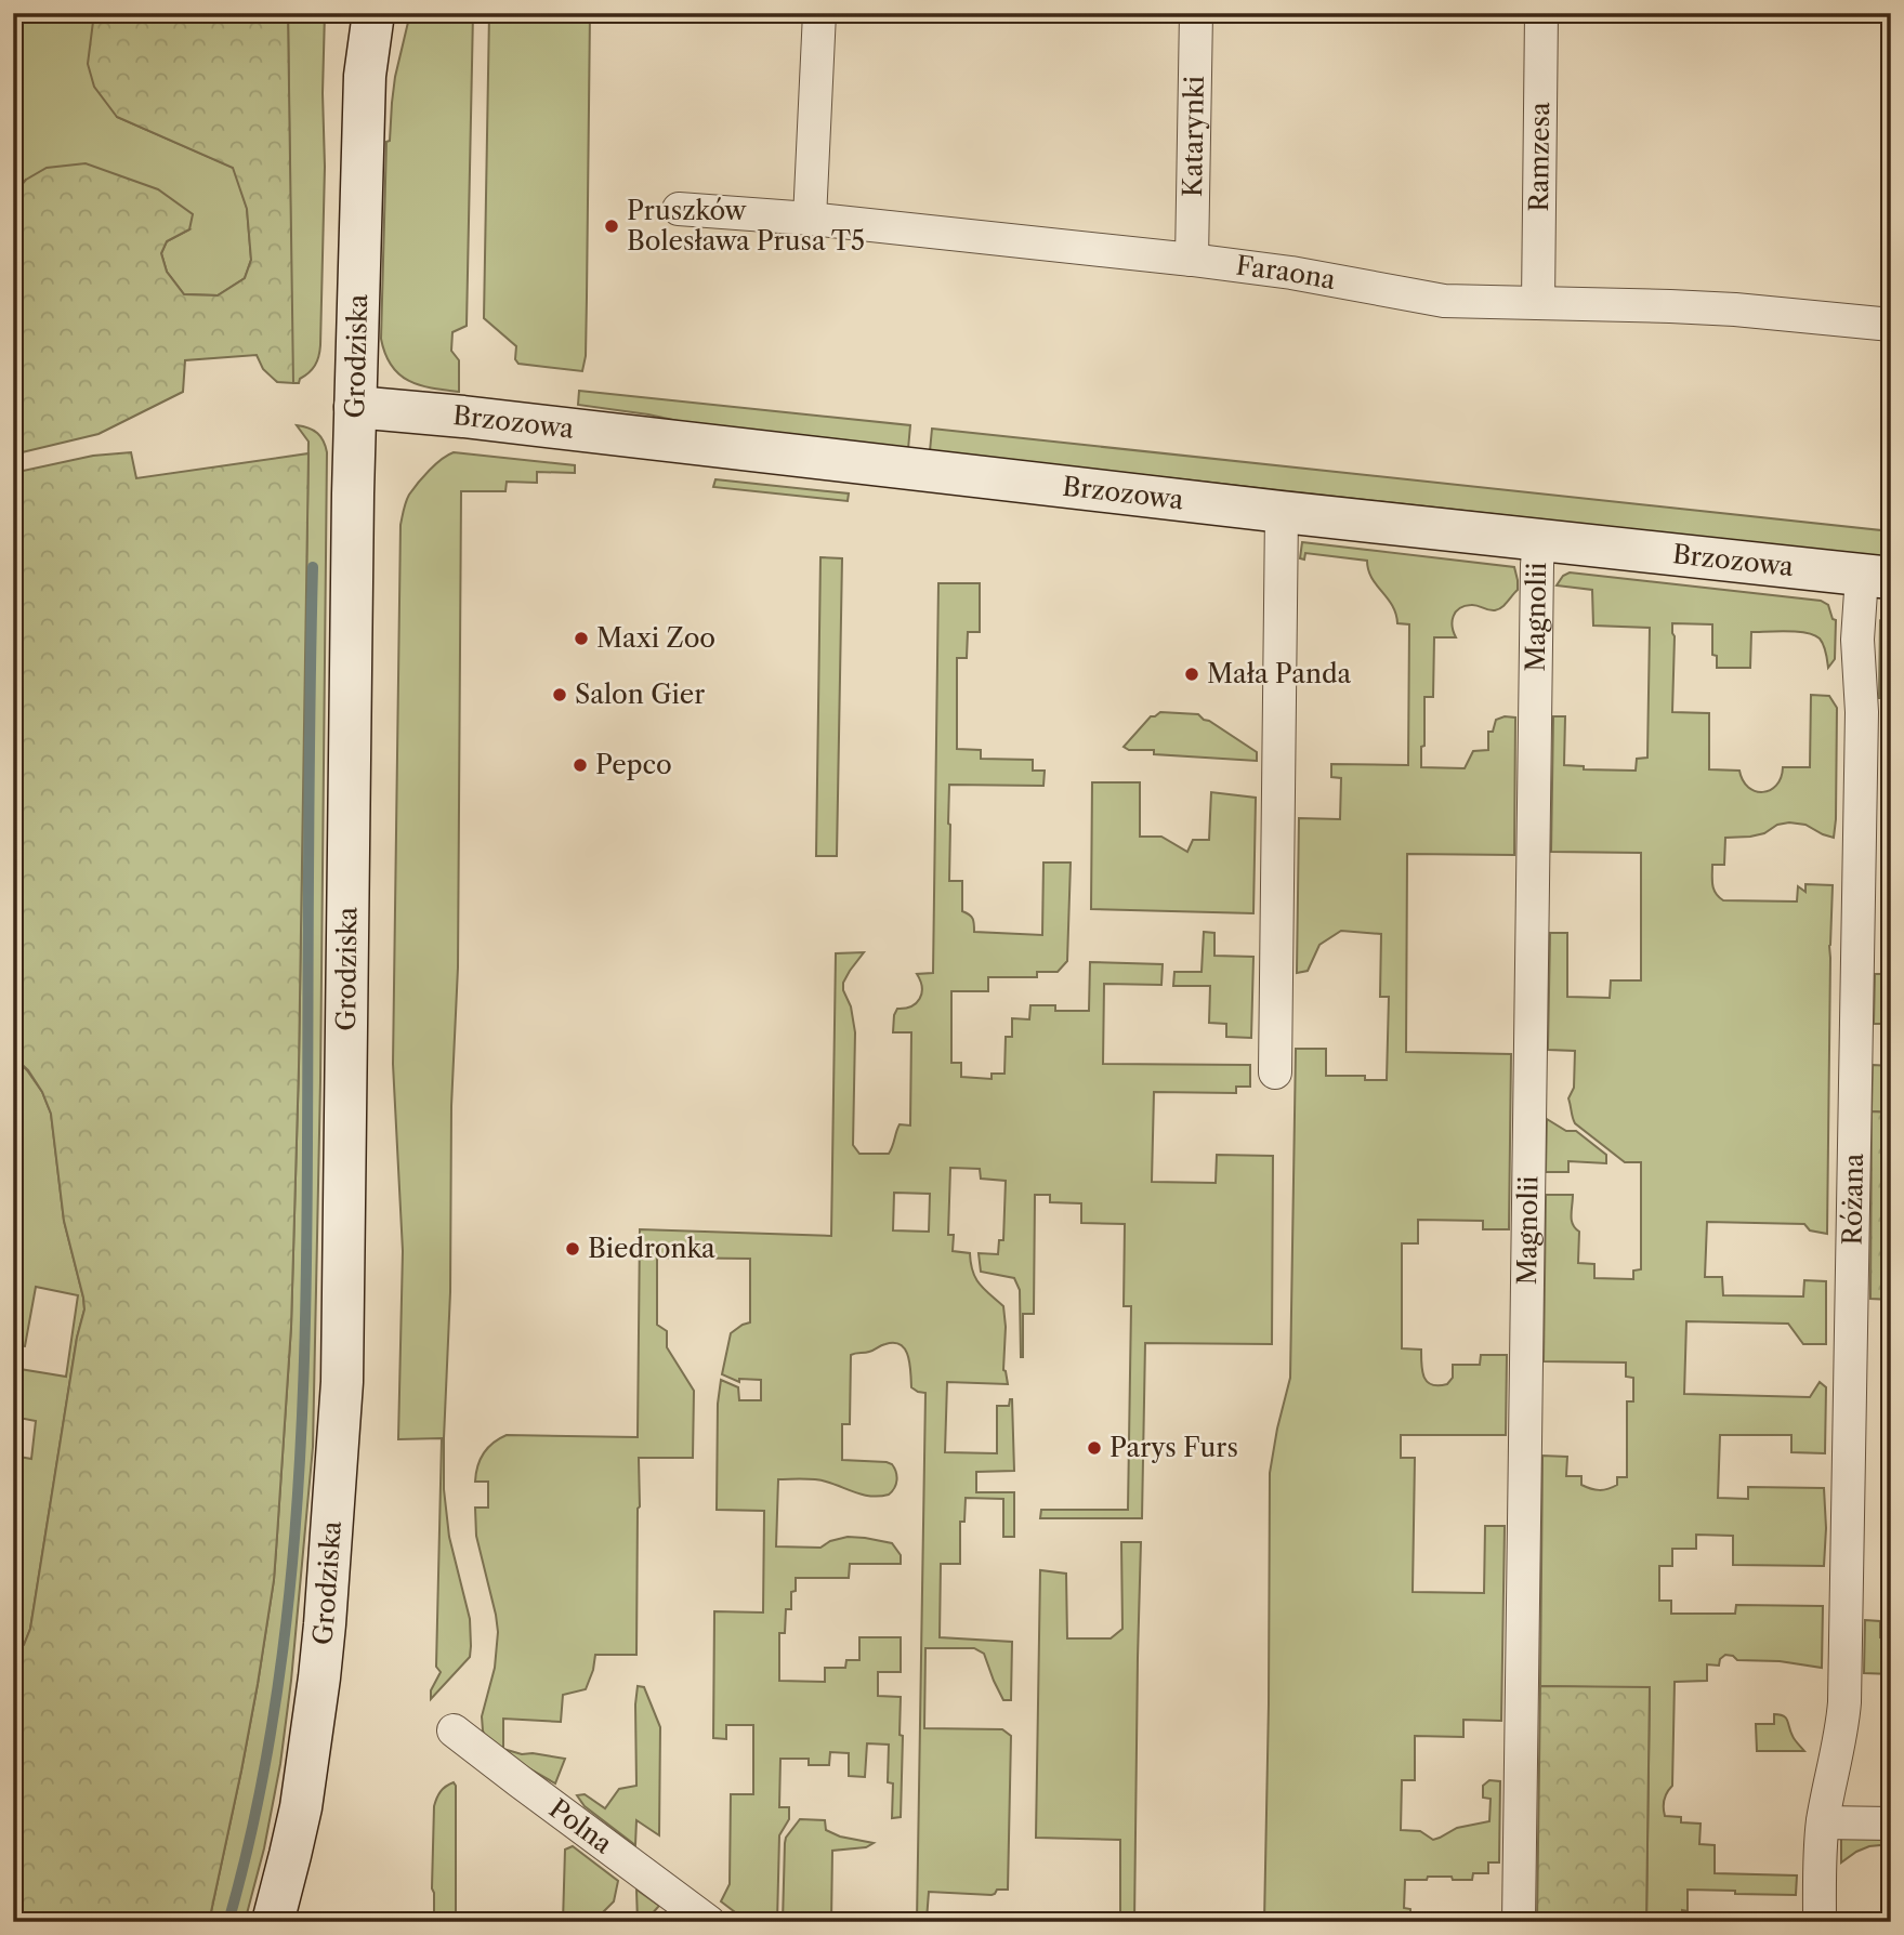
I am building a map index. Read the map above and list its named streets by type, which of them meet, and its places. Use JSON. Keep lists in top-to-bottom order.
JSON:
{
  "streets": {
    "main road": ["Grodziska", "Brzozowa"],
    "street": [
      "Katarynki",
      "Ramzesa",
      "Faraona",
      "Magnolii",
      "Różana",
      "Polna"
    ]
  },
  "crossings": [
    ["Katarynki", "Faraona"],
    ["Ramzesa", "Faraona"],
    ["Grodziska", "Brzozowa"],
    ["Brzozowa", "Magnolii"],
    ["Brzozowa", "Różana"]
  ],
  "places": [
    "Pruszków Bolesława Prusa T5",
    "Maxi Zoo",
    "Mała Panda",
    "Salon Gier",
    "Pepco",
    "Biedronka",
    "Parys Furs"
  ]
}
